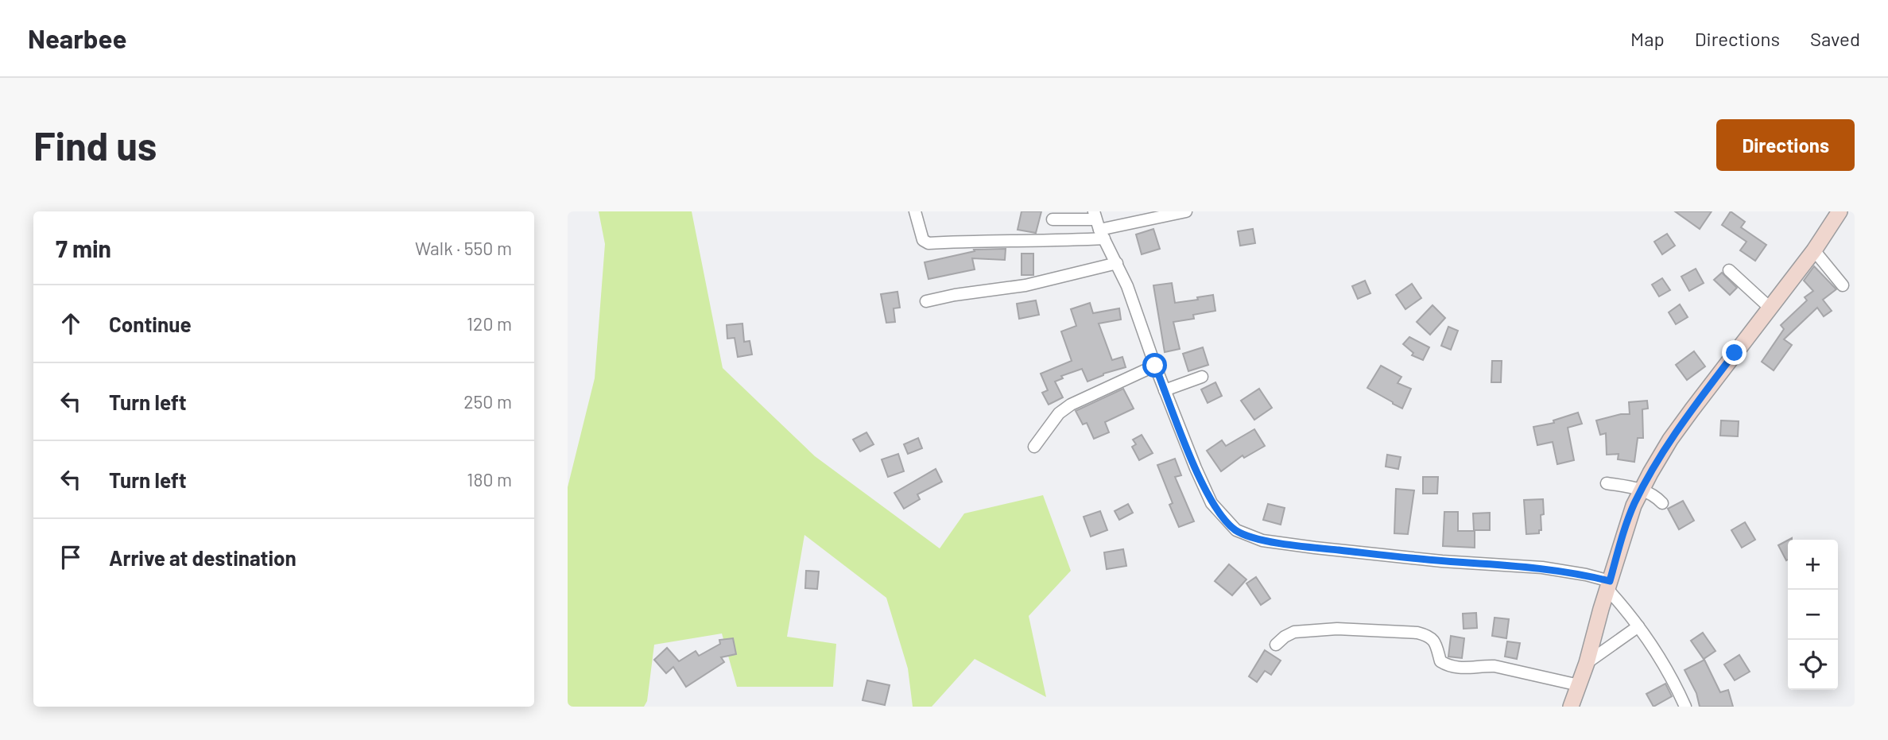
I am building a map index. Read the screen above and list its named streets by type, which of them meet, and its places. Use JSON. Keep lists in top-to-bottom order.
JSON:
{
  "page": {
    "header": "Nearbee",
    "nav": ["Map", "Directions", "Saved"],
    "buttons": "Directions",
    "title": "Find us",
    "heading": ["7 min", "Walk · 550 m"],
    "list": [
      ["Continue", "120 m"],
      ["Turn left", "250 m"],
      ["Turn left", "180 m"],
      "Arrive at destination"
    ],
    "map_buttons": ["+", "−"]
  }
}
